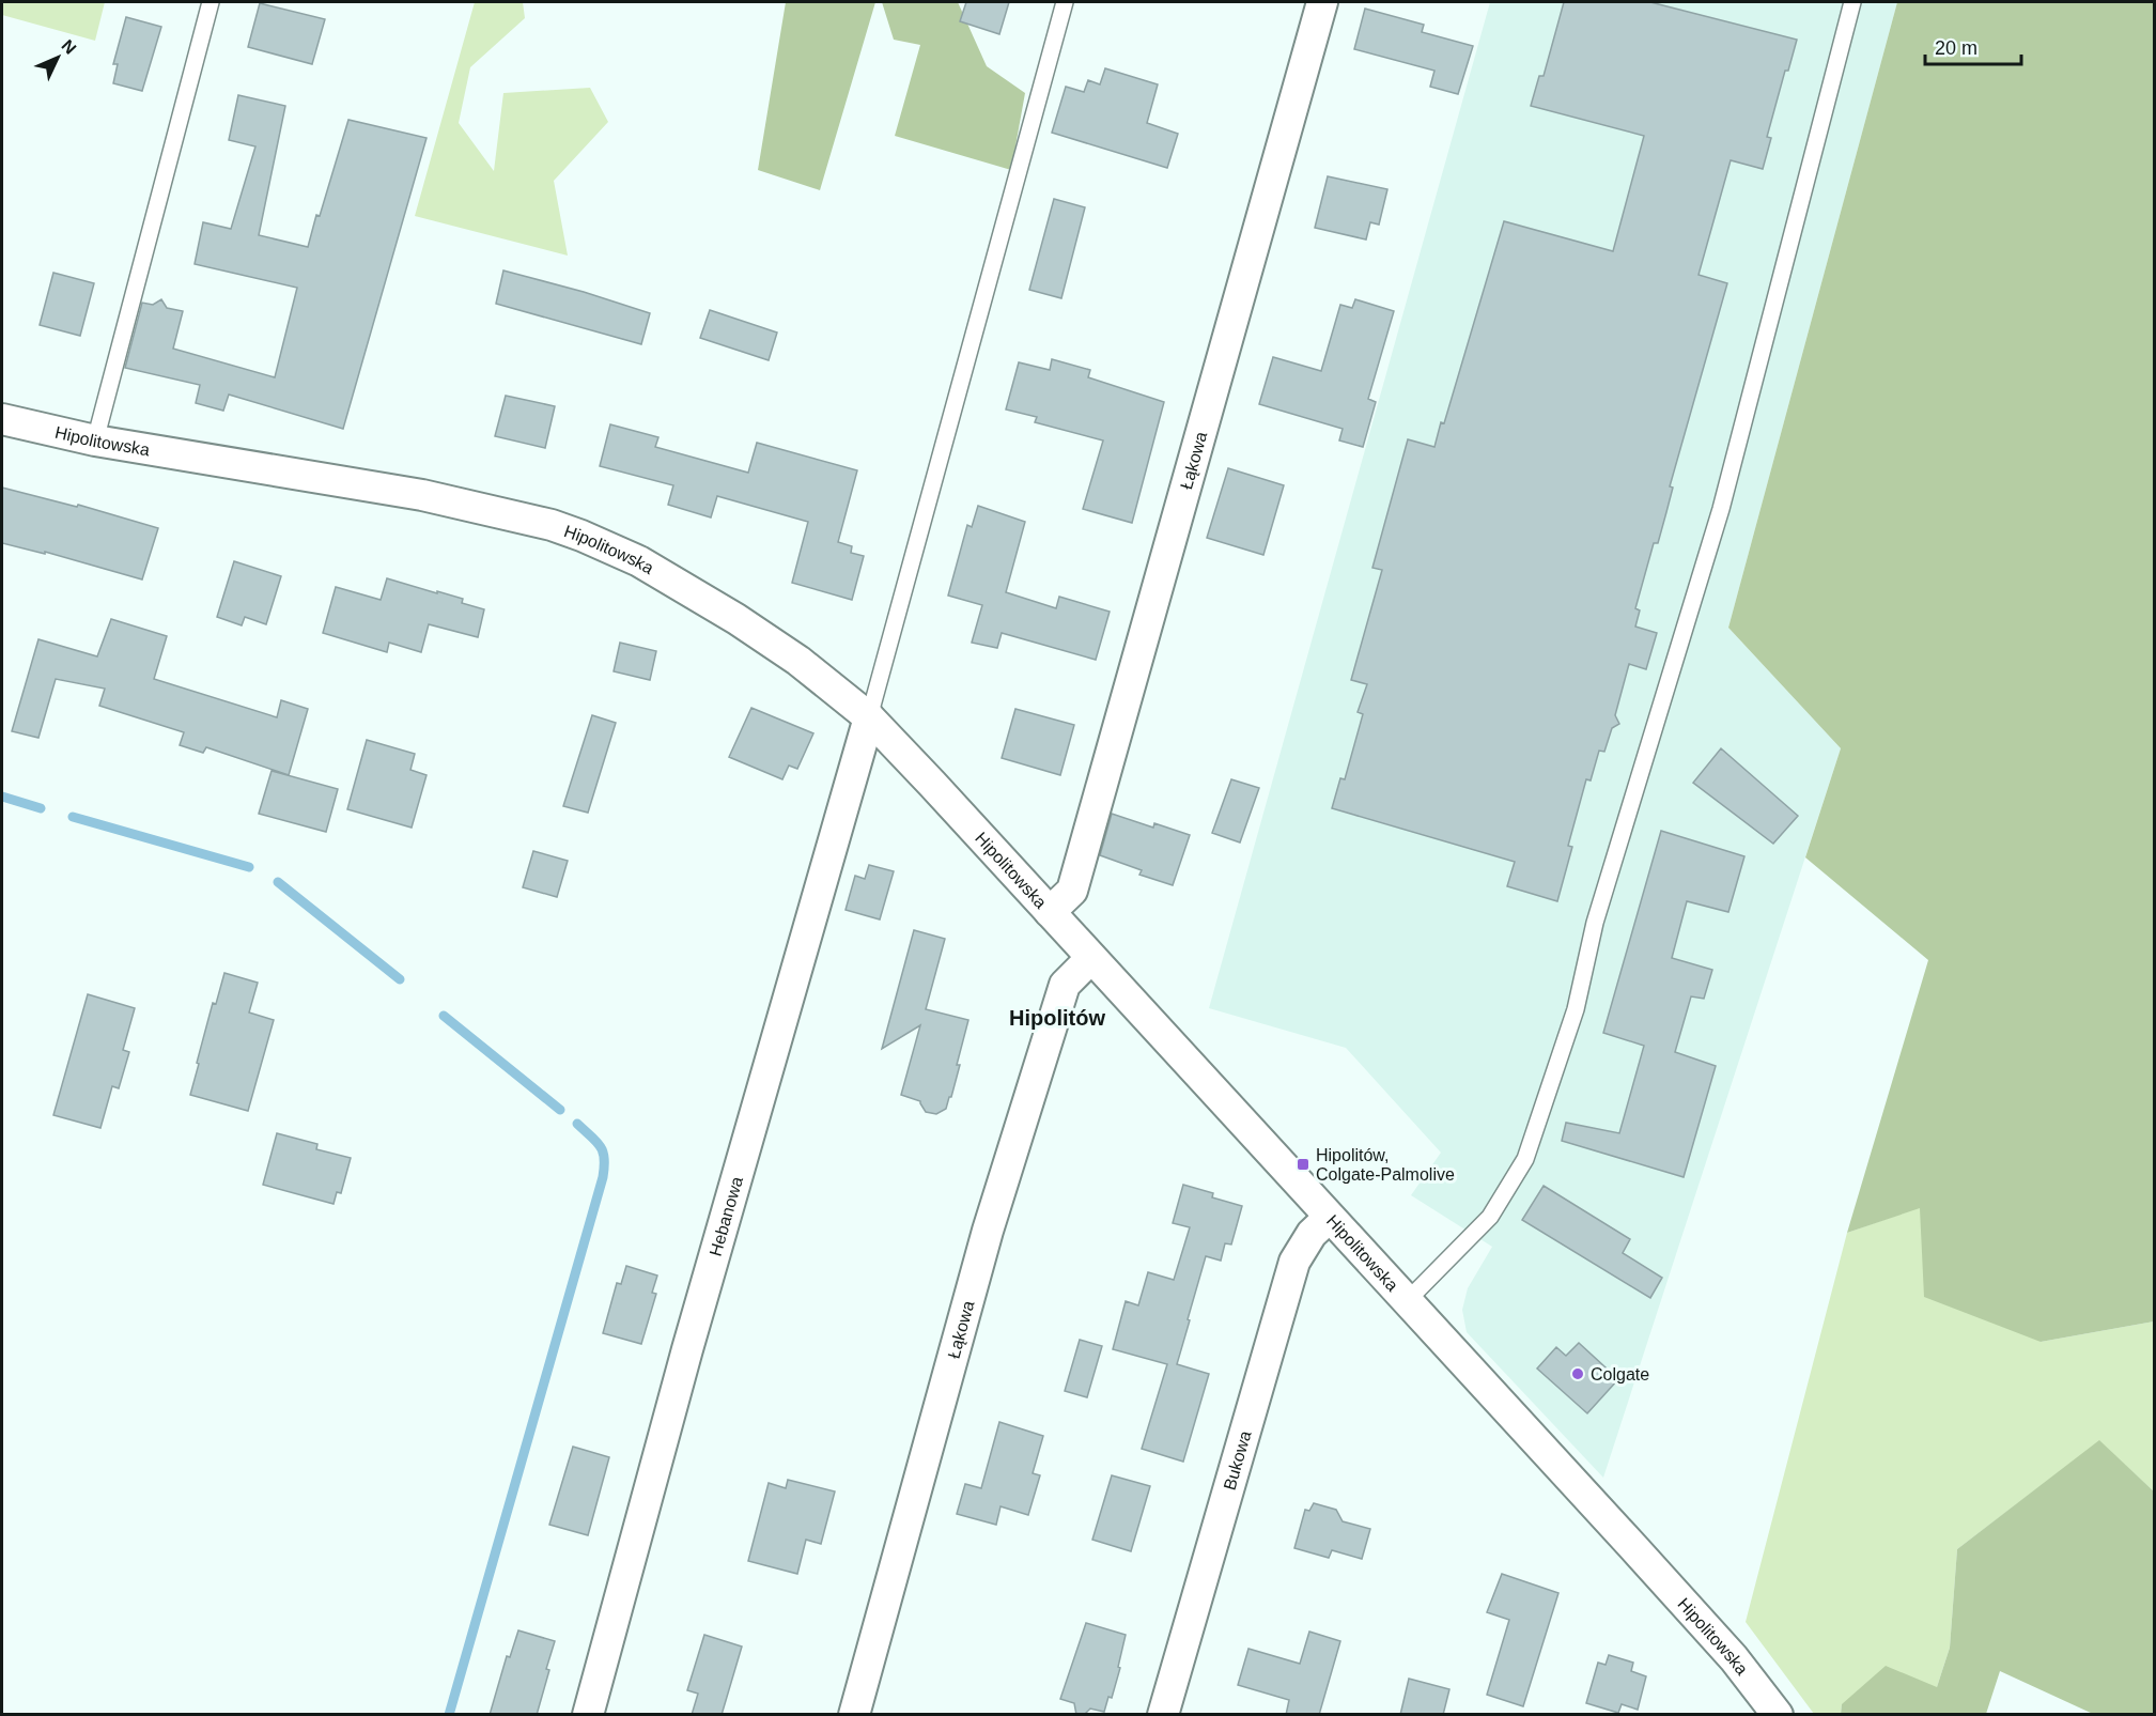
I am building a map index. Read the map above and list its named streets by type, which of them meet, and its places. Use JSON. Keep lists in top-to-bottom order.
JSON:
{
  "streets": {
    "street": [
      "Hipolitowska",
      "Łąkowa",
      "Hebanowa",
      "Bukowa"
    ]
  },
  "crossings": [
    ["Hipolitowska", "Łąkowa"],
    ["Hipolitowska", "Hebanowa"],
    ["Hipolitowska", "Bukowa"]
  ],
  "districts": ["Hipolitów"],
  "places": {
    "transit": ["Hipolitów, Colgate-Palmolive"],
    "other": ["Colgate"]
  },
  "scale_bar": "20 m",
  "north": "top right"
}
